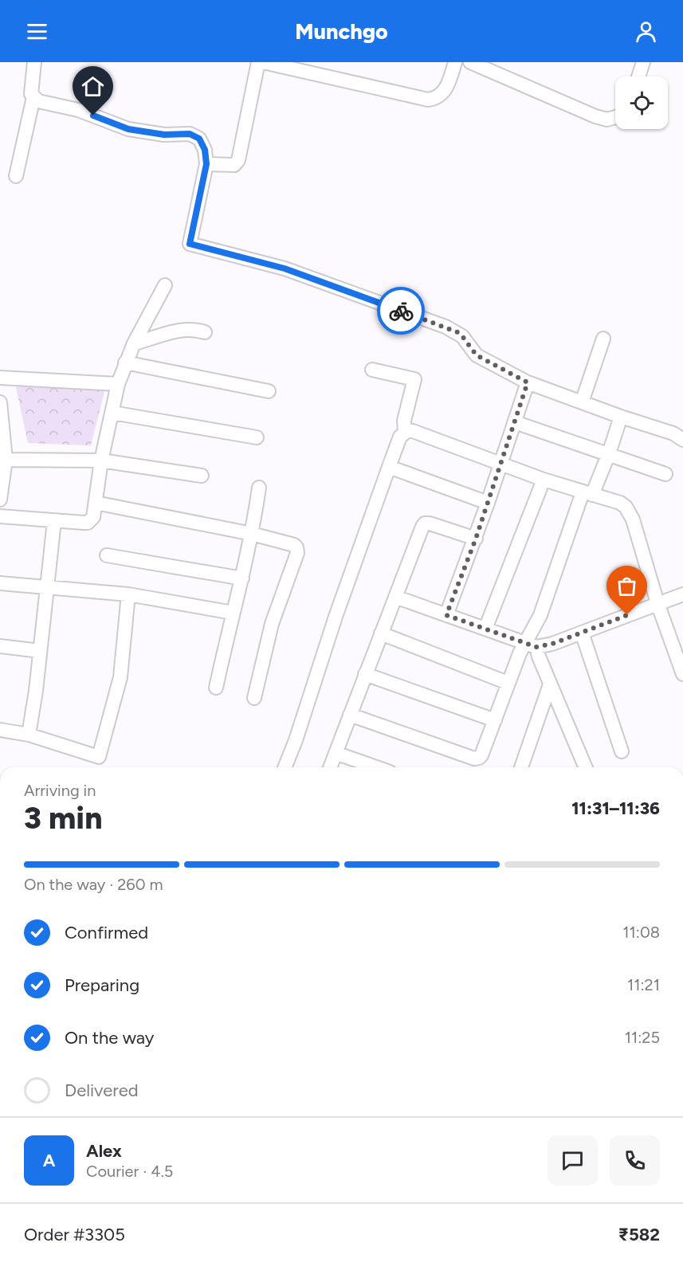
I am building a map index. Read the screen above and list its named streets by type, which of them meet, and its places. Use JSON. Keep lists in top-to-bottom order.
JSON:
{
  "page": {
    "header": "Munchgo",
    "heading": ["3 min", "Arriving in", "11:31–11:36"],
    "panel": [
      "Alex",
      "Courier · 4.5",
      "Order #3305",
      "₹582"
    ],
    "bar": "On the way · 260 m",
    "list": [
      ["Confirmed", "11:08"],
      ["Preparing", "11:21"],
      ["On the way", "11:25"],
      "Delivered"
    ],
    "round": "A"
  }
}
